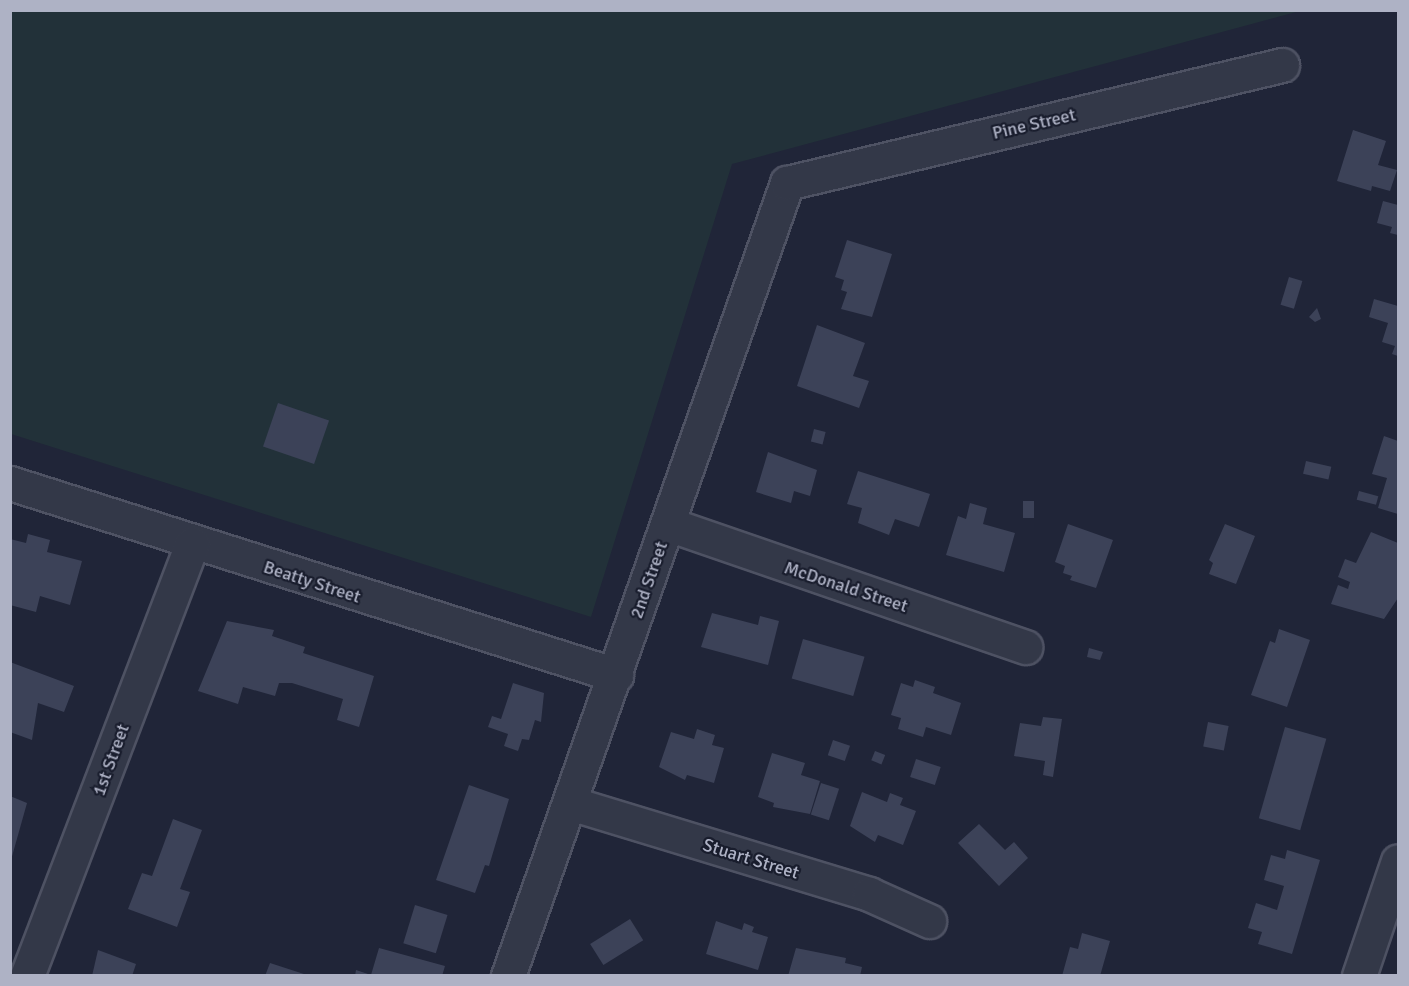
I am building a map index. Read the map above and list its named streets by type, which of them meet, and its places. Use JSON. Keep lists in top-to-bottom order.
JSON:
{
  "streets": {
    "street": [
      "Pine Street",
      "2nd Street",
      "Beatty Street",
      "McDonald Street",
      "1st Street",
      "Stuart Street"
    ]
  },
  "crossings": [
    ["Pine Street", "2nd Street"],
    ["2nd Street", "Beatty Street"],
    ["2nd Street", "McDonald Street"],
    ["2nd Street", "Stuart Street"],
    ["Beatty Street", "1st Street"]
  ]
}
